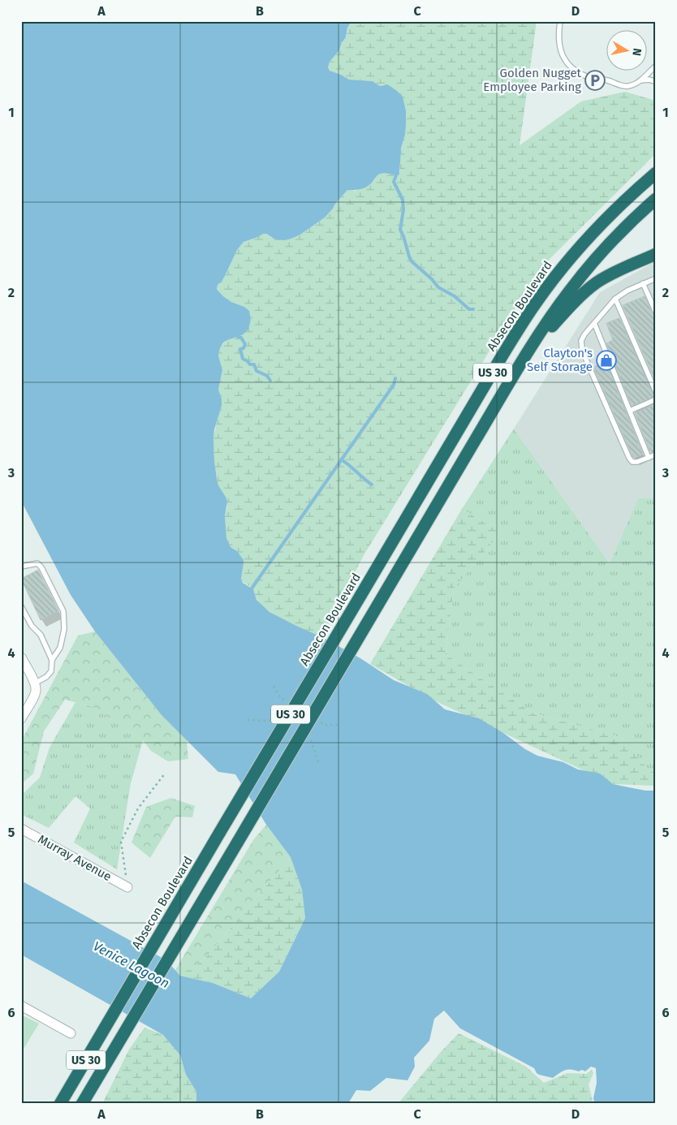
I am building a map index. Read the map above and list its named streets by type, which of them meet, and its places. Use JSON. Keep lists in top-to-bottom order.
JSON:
{
  "streets": {
    "highway": ["Absecon Boulevard", "US 30"],
    "street": ["Murray Avenue"]
  },
  "water": ["Venice Lagoon"],
  "places": {
    "parking": ["Golden Nugget Employee Parking"],
    "shop": ["Clayton's Self Storage"]
  },
  "north": "right",
  "grid": {
    "columns": [
      "A",
      "B",
      "C",
      "D"
    ],
    "rows": [
      "1",
      "2",
      "3",
      "4",
      "5",
      "6"
    ]
  }
}
